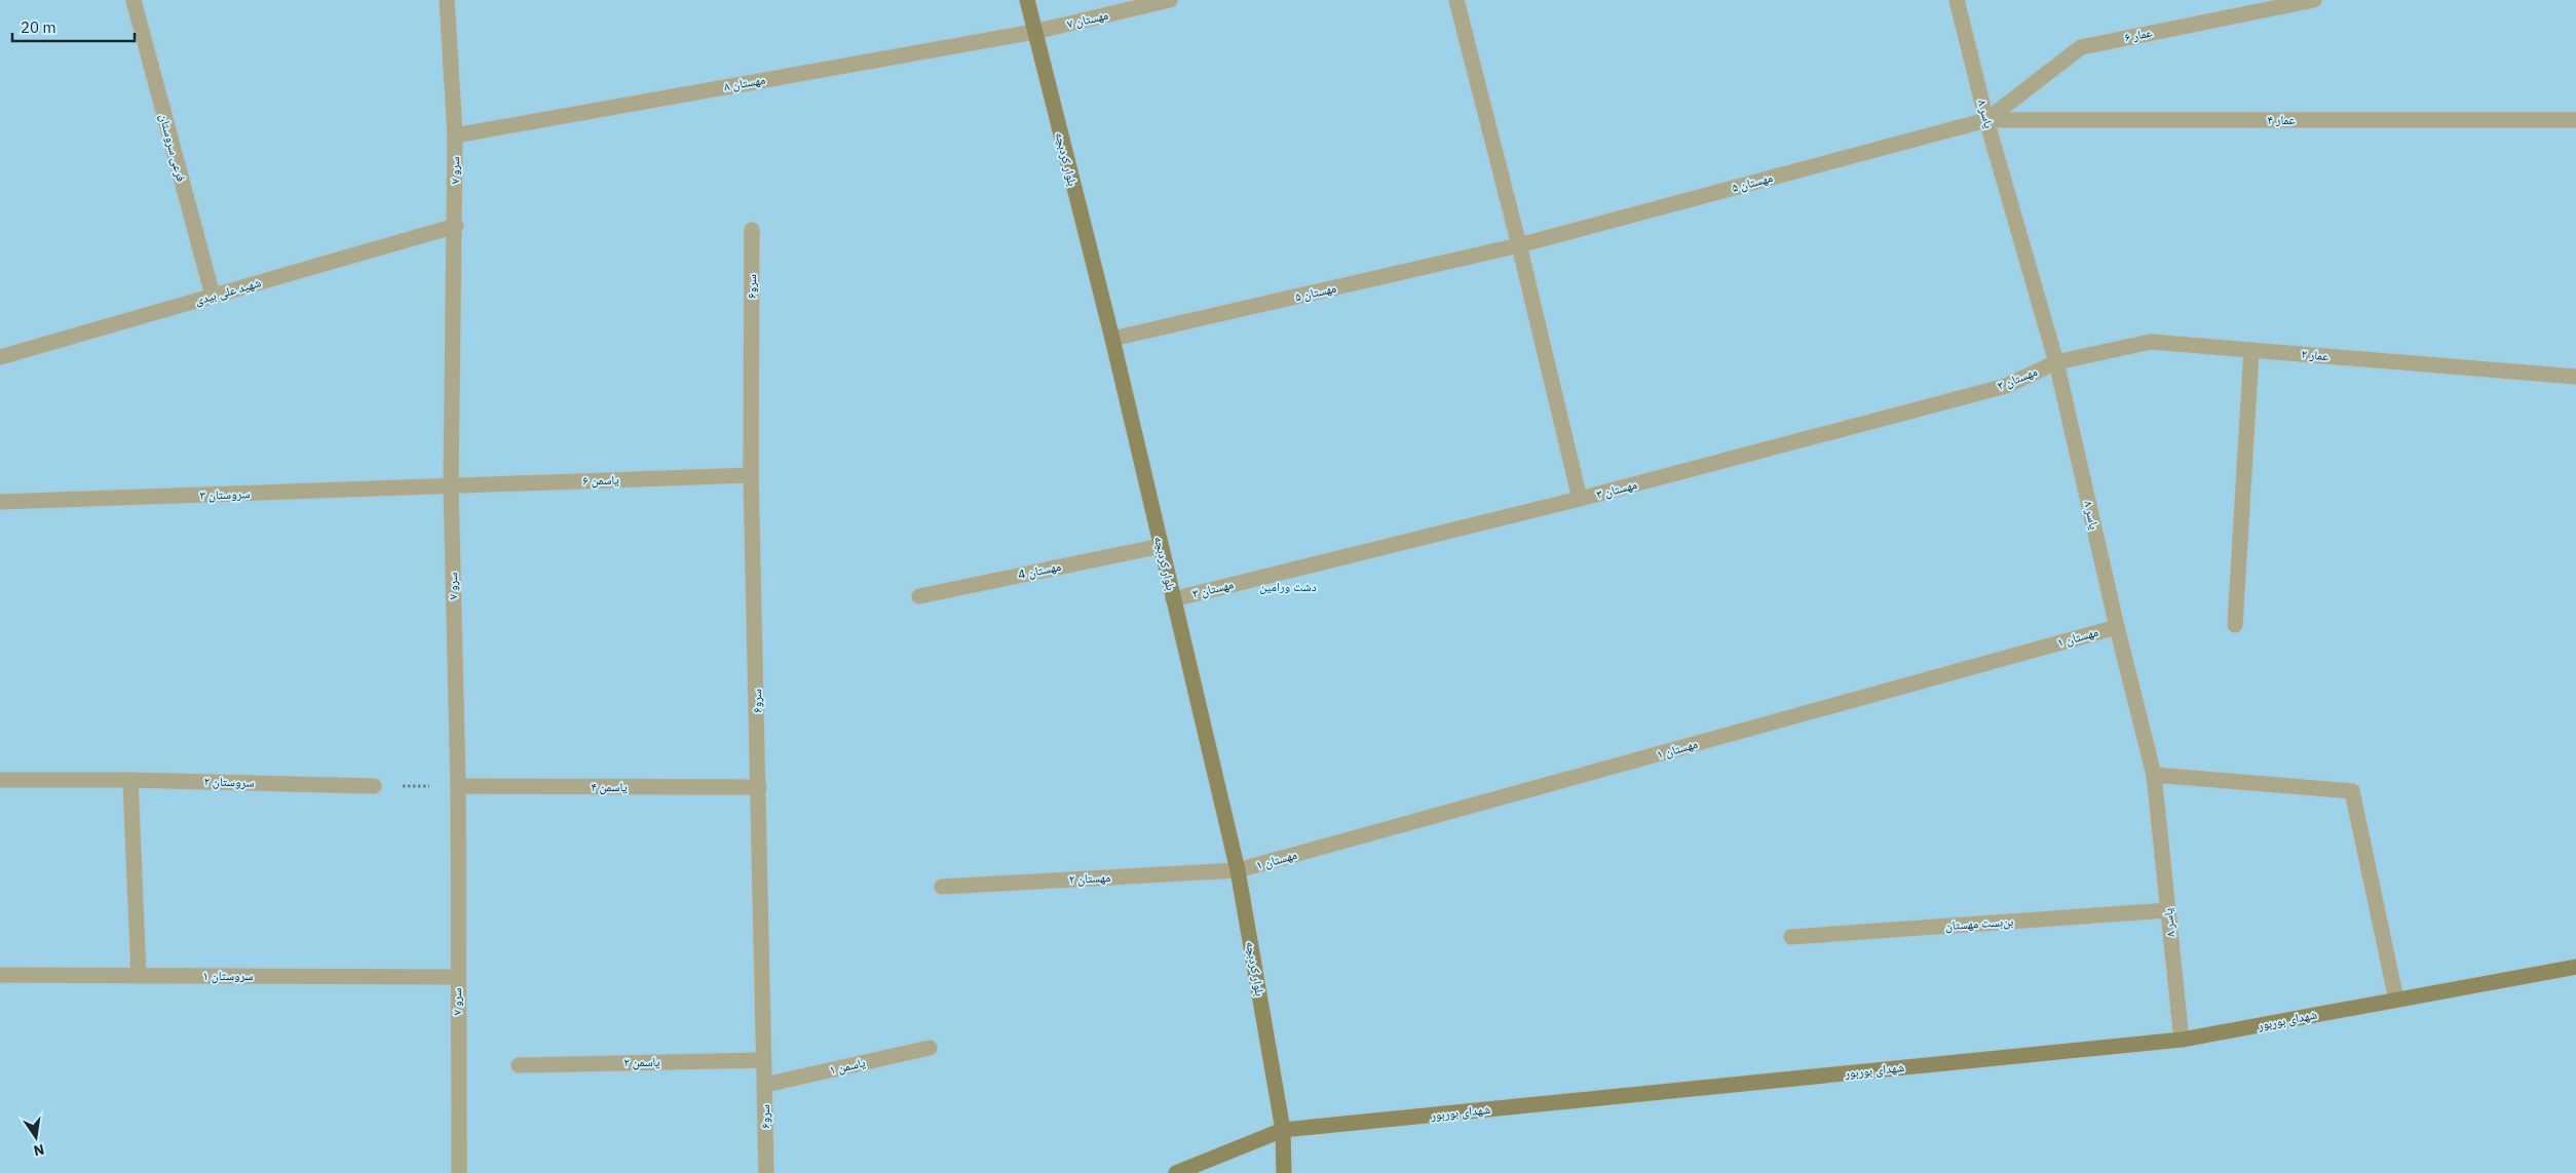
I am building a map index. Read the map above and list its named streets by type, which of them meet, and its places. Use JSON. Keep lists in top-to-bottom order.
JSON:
{
  "streets": {
    "street": [
      "مهستان ۷",
      "عمار ۶",
      "مهستان ۸",
      "یاسر ۸",
      "عمار ۴",
      "فرعی سروستان",
      "بلوار کردبچه",
      "سرو ۷",
      "مهستان ۵",
      "سرو۶",
      "شهید علی بیدی",
      "عمار ۲",
      "مهستان ۳",
      "یاسمن ۶",
      "سروستان ۳",
      "مهستان 4",
      "مهستان ۱",
      "سروستان ۲",
      "یاسمن ۴",
      "مهستان ۲",
      "بن‌بست مهستان",
      "سروستان ۱",
      "شهدای بوربور",
      "یاسمن ۲",
      "یاسمن ۱"
    ]
  },
  "crossings": [
    ["مهستان ۷", "مهستان ۸"],
    ["مهستان ۷", "بلوار کردبچه"],
    ["عمار ۶", "یاسر ۸"],
    ["عمار ۶", "عمار ۴"],
    ["عمار ۶", "مهستان ۵"],
    ["مهستان ۸", "بلوار کردبچه"],
    ["مهستان ۸", "سرو ۷"],
    ["یاسر ۸", "عمار ۴"],
    ["یاسر ۸", "مهستان ۵"],
    ["یاسر ۸", "عمار ۲"],
    ["یاسر ۸", "مهستان ۳"],
    ["یاسر ۸", "مهستان ۱"],
    ["یاسر ۸", "بن‌بست مهستان"],
    ["یاسر ۸", "شهدای بوربور"],
    ["عمار ۴", "مهستان ۵"],
    ["فرعی سروستان", "شهید علی بیدی"],
    ["بلوار کردبچه", "مهستان ۵"],
    ["بلوار کردبچه", "مهستان ۳"],
    ["بلوار کردبچه", "مهستان 4"],
    ["بلوار کردبچه", "مهستان ۱"],
    ["بلوار کردبچه", "مهستان ۲"],
    ["بلوار کردبچه", "شهدای بوربور"],
    ["سرو ۷", "شهید علی بیدی"],
    ["سرو ۷", "یاسمن ۶"],
    ["سرو ۷", "سروستان ۳"],
    ["سرو ۷", "یاسمن ۴"],
    ["سرو ۷", "سروستان ۱"],
    ["سرو۶", "یاسمن ۶"],
    ["سرو۶", "یاسمن ۴"],
    ["سرو۶", "یاسمن ۲"],
    ["سرو۶", "یاسمن ۱"],
    ["عمار ۲", "مهستان ۳"],
    ["یاسمن ۶", "سروستان ۳"],
    ["مهستان ۱", "مهستان ۲"]
  ],
  "parks": ["دشت ورامین"],
  "scale_bar": "20 m",
  "north": "bottom"
}
